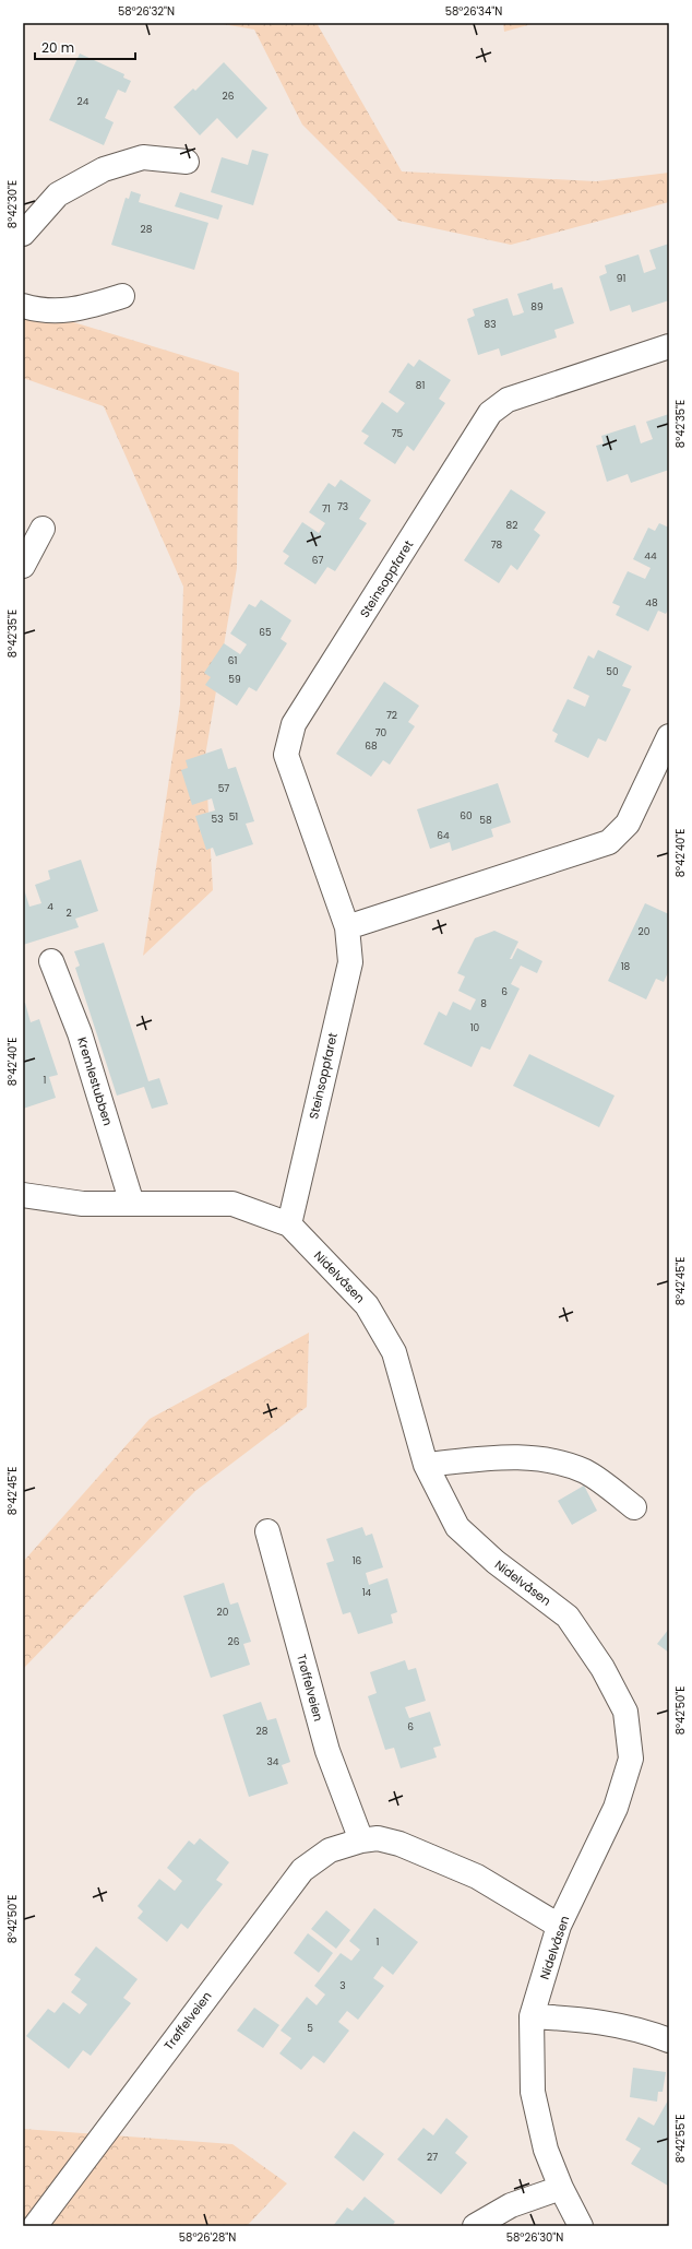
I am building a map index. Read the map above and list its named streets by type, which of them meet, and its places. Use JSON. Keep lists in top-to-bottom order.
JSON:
{
  "streets": {
    "street": [
      "Steinsoppfaret",
      "Kremlestubben",
      "Nidelvåsen",
      "Trøffelveien"
    ]
  },
  "crossings": [
    ["Steinsoppfaret", "Nidelvåsen"],
    ["Kremlestubben", "Nidelvåsen"],
    ["Nidelvåsen", "Trøffelveien"]
  ],
  "house_numbers": [
    "26",
    "24",
    "28",
    "91",
    "89",
    "83",
    "81",
    "75",
    "73",
    "71",
    "82",
    "78",
    "44",
    "67",
    "48",
    "65",
    "61",
    "50",
    "59",
    "72",
    "70",
    "68",
    "57",
    "60",
    "51",
    "53",
    "58",
    "64",
    "4",
    "2",
    "20",
    "18",
    "6",
    "8",
    "10",
    "1",
    "16",
    "14",
    "20",
    "26",
    "6",
    "28",
    "34",
    "1",
    "3",
    "5",
    "27"
  ],
  "scale_bar": "20 m",
  "coordinates": [
    "58°26'32\"N",
    "58°26'34\"N",
    "8°42'30\"E",
    "8°42'35\"E",
    "8°42'40\"E",
    "8°42'45\"E",
    "8°42'50\"E",
    "8°42'55\"E",
    "58°26'28\"N",
    "58°26'30\"N"
  ]
}
